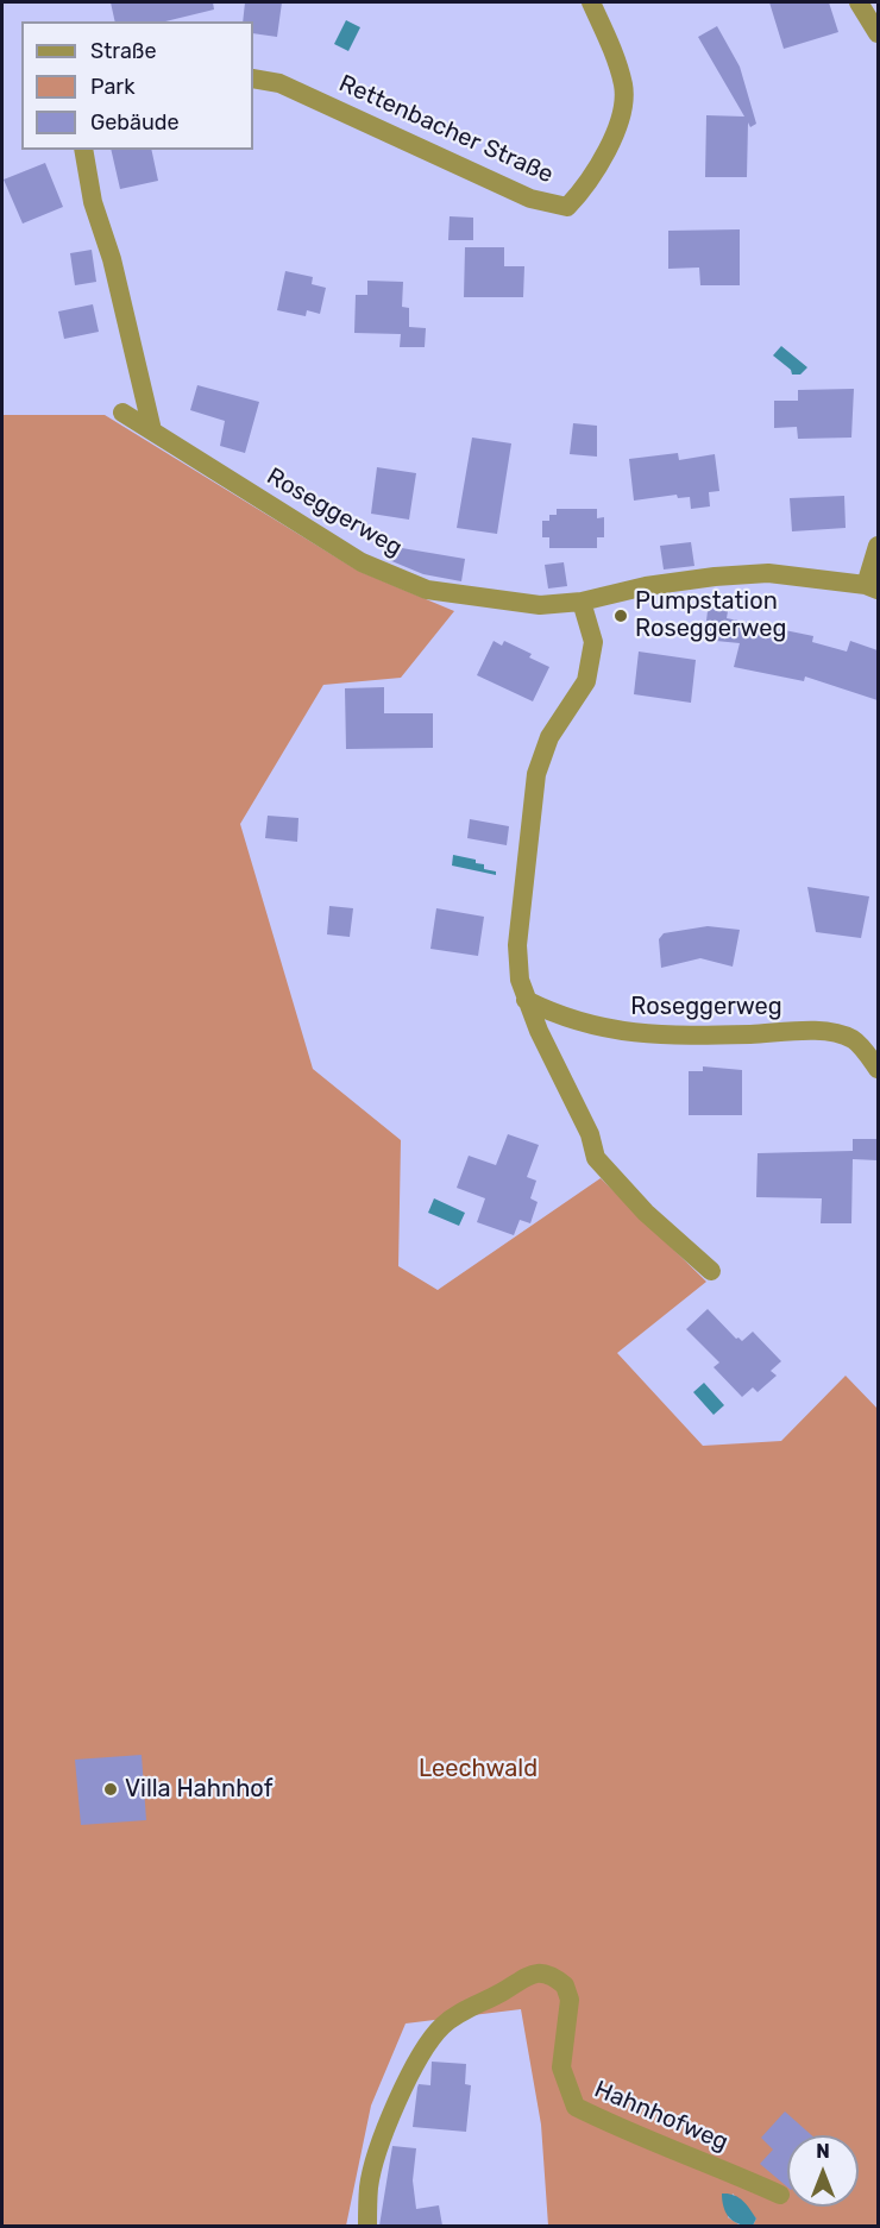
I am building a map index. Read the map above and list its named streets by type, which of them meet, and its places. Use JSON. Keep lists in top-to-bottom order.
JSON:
{
  "streets": {
    "street": ["Rettenbacher Straße", "Roseggerweg", "Hahnhofweg"]
  },
  "parks": ["Leechwald"],
  "places": ["Pumpstation Roseggerweg", "Villa Hahnhof"],
  "legend": ["Straße", "Park", "Gebäude"],
  "north": "top"
}
